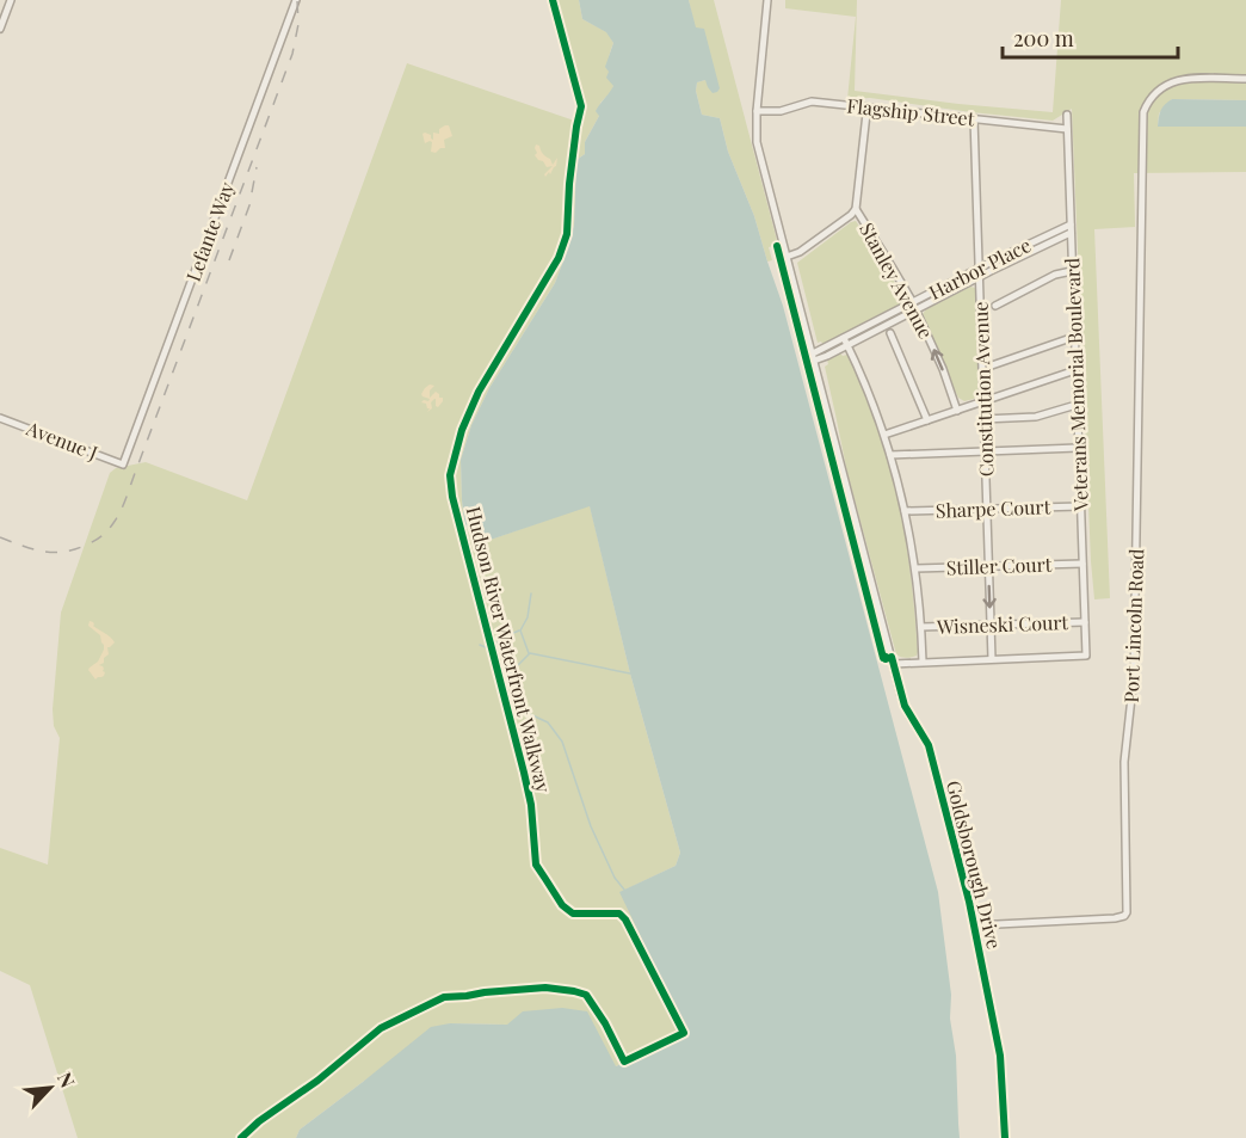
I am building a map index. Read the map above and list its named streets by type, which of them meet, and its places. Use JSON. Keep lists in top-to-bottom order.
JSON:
{
  "streets": {
    "street": [
      "Flagship Street",
      "Lefante Way",
      "Harbor Place",
      "Stanley Avenue",
      "Veterans Memorial Boulevard",
      "Constitution Avenue",
      "Avenue J",
      "Sharpe Court",
      "Stiller Court",
      "Wisneski Court",
      "Port Lincoln Road",
      "Goldsborough Drive"
    ],
    "cycle path": ["Hudson River Waterfront Walkway"]
  },
  "crossings": [
    ["Flagship Street", "Stanley Avenue"],
    ["Flagship Street", "Veterans Memorial Boulevard"],
    ["Flagship Street", "Constitution Avenue"],
    ["Flagship Street", "Goldsborough Drive"],
    ["Lefante Way", "Avenue J"],
    ["Harbor Place", "Stanley Avenue"],
    ["Harbor Place", "Veterans Memorial Boulevard"],
    ["Harbor Place", "Constitution Avenue"],
    ["Harbor Place", "Goldsborough Drive"],
    ["Veterans Memorial Boulevard", "Constitution Avenue"],
    ["Veterans Memorial Boulevard", "Sharpe Court"],
    ["Veterans Memorial Boulevard", "Stiller Court"],
    ["Veterans Memorial Boulevard", "Wisneski Court"],
    ["Constitution Avenue", "Sharpe Court"],
    ["Constitution Avenue", "Stiller Court"],
    ["Constitution Avenue", "Wisneski Court"],
    ["Port Lincoln Road", "Goldsborough Drive"]
  ],
  "scale_bar": "200 m",
  "north": "top right"
}
